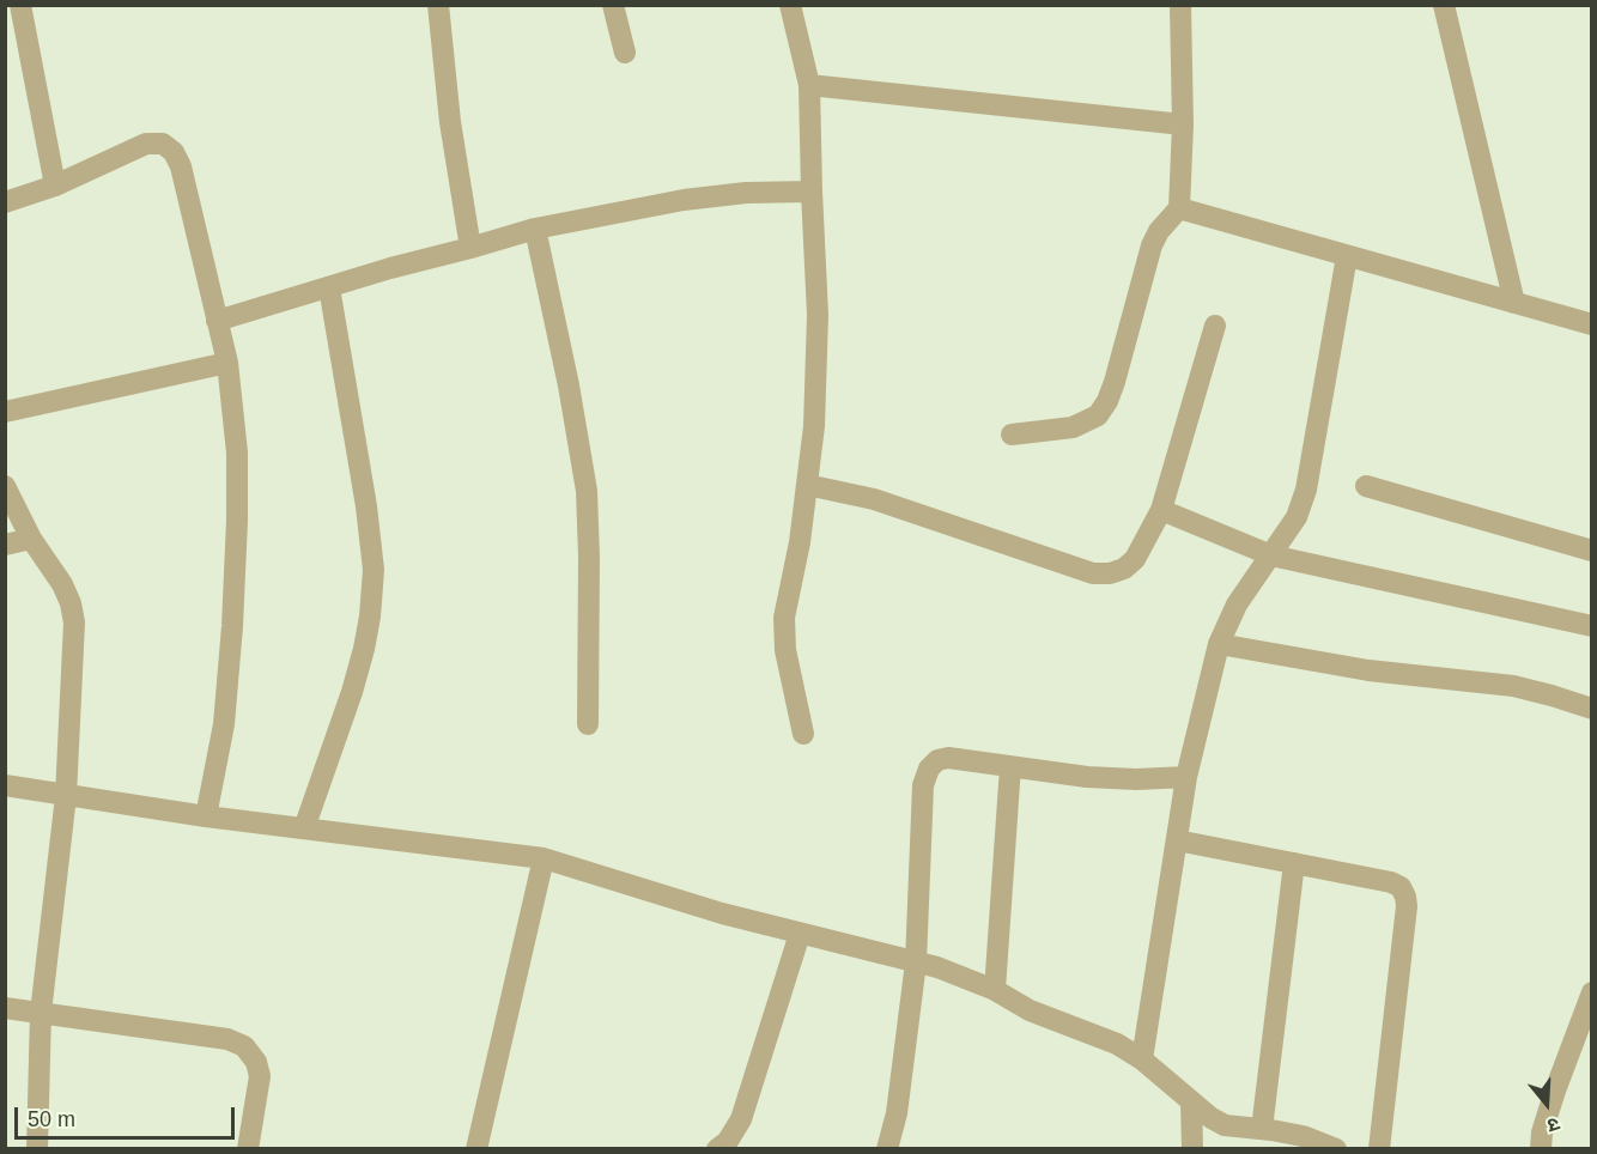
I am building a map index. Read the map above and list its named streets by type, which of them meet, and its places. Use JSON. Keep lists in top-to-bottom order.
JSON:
{
  "scale_bar": "50 m",
  "north": "bottom"
}
